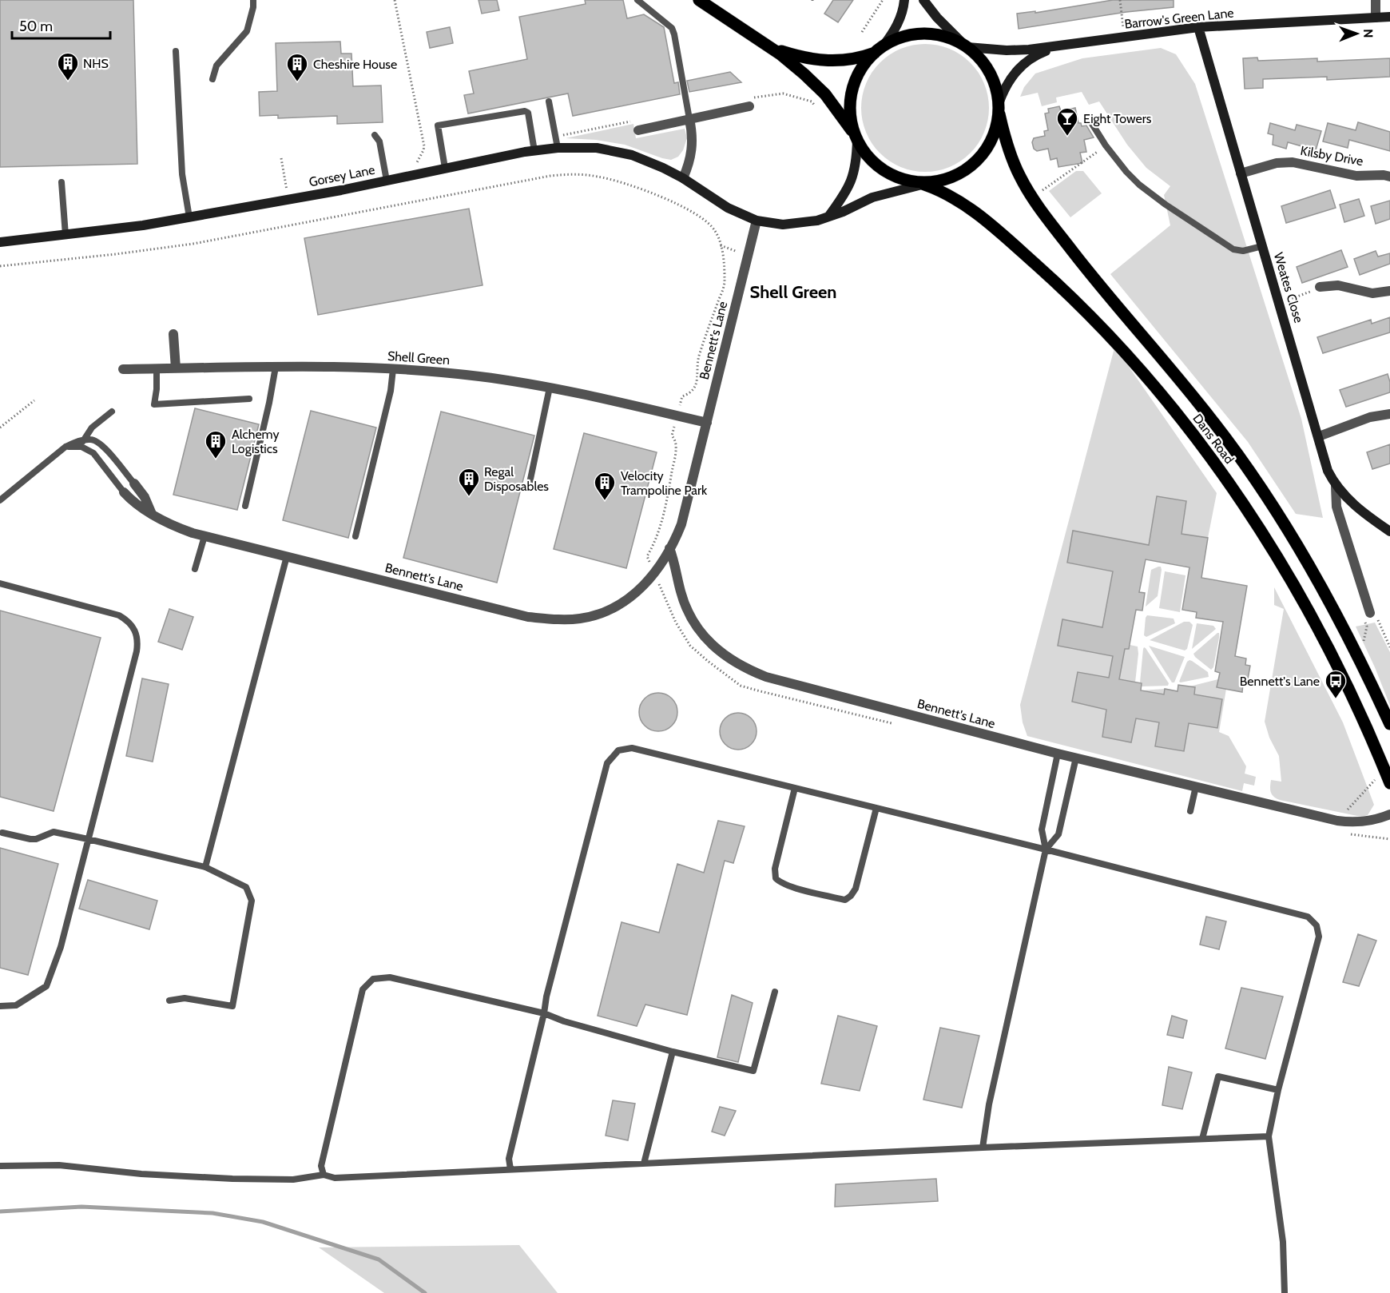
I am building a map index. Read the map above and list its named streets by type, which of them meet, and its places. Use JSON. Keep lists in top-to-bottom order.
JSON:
{
  "streets": {
    "main road": ["Dans Road"],
    "street": [
      "Barrow's Green Lane",
      "Kilsby Drive",
      "Gorsey Lane",
      "Weates Close",
      "Bennett's Lane",
      "Shell Green"
    ]
  },
  "crossings": [
    ["Barrow's Green Lane", "Gorsey Lane"],
    ["Barrow's Green Lane", "Weates Close"],
    ["Barrow's Green Lane", "Dans Road"],
    ["Kilsby Drive", "Weates Close"],
    ["Gorsey Lane", "Bennett's Lane"],
    ["Gorsey Lane", "Dans Road"],
    ["Bennett's Lane", "Shell Green"]
  ],
  "districts": ["Shell Green"],
  "places": {
    "building": [
      "NHS",
      "Cheshire House",
      "Alchemy Logistics",
      "Regal Disposables",
      "Velocity Trampoline Park"
    ],
    "bar": ["Eight Towers"],
    "bus stop": ["Bennett's Lane"]
  },
  "scale_bar": "50 m",
  "north": "right"
}
